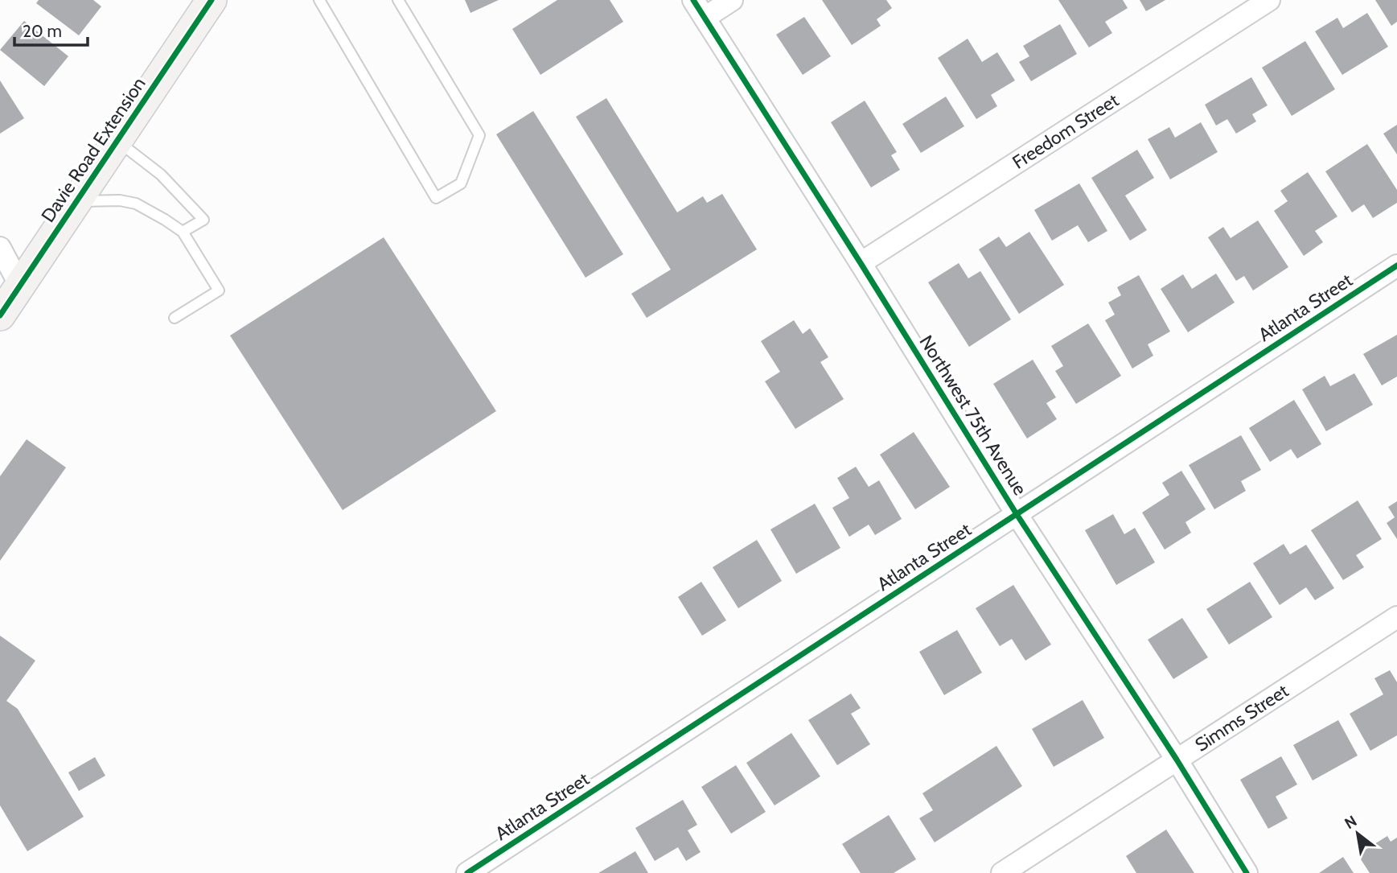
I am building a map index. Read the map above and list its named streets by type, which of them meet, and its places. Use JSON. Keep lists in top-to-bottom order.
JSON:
{
  "streets": {
    "main road": ["Davie Road Extension"],
    "street": [
      "Freedom Street",
      "Atlanta Street",
      "Northwest 75th Avenue",
      "Simms Street"
    ]
  },
  "crossings": [
    ["Freedom Street", "Northwest 75th Avenue"],
    ["Atlanta Street", "Northwest 75th Avenue"],
    ["Northwest 75th Avenue", "Simms Street"]
  ],
  "scale_bar": "20 m",
  "north": "top left"
}
